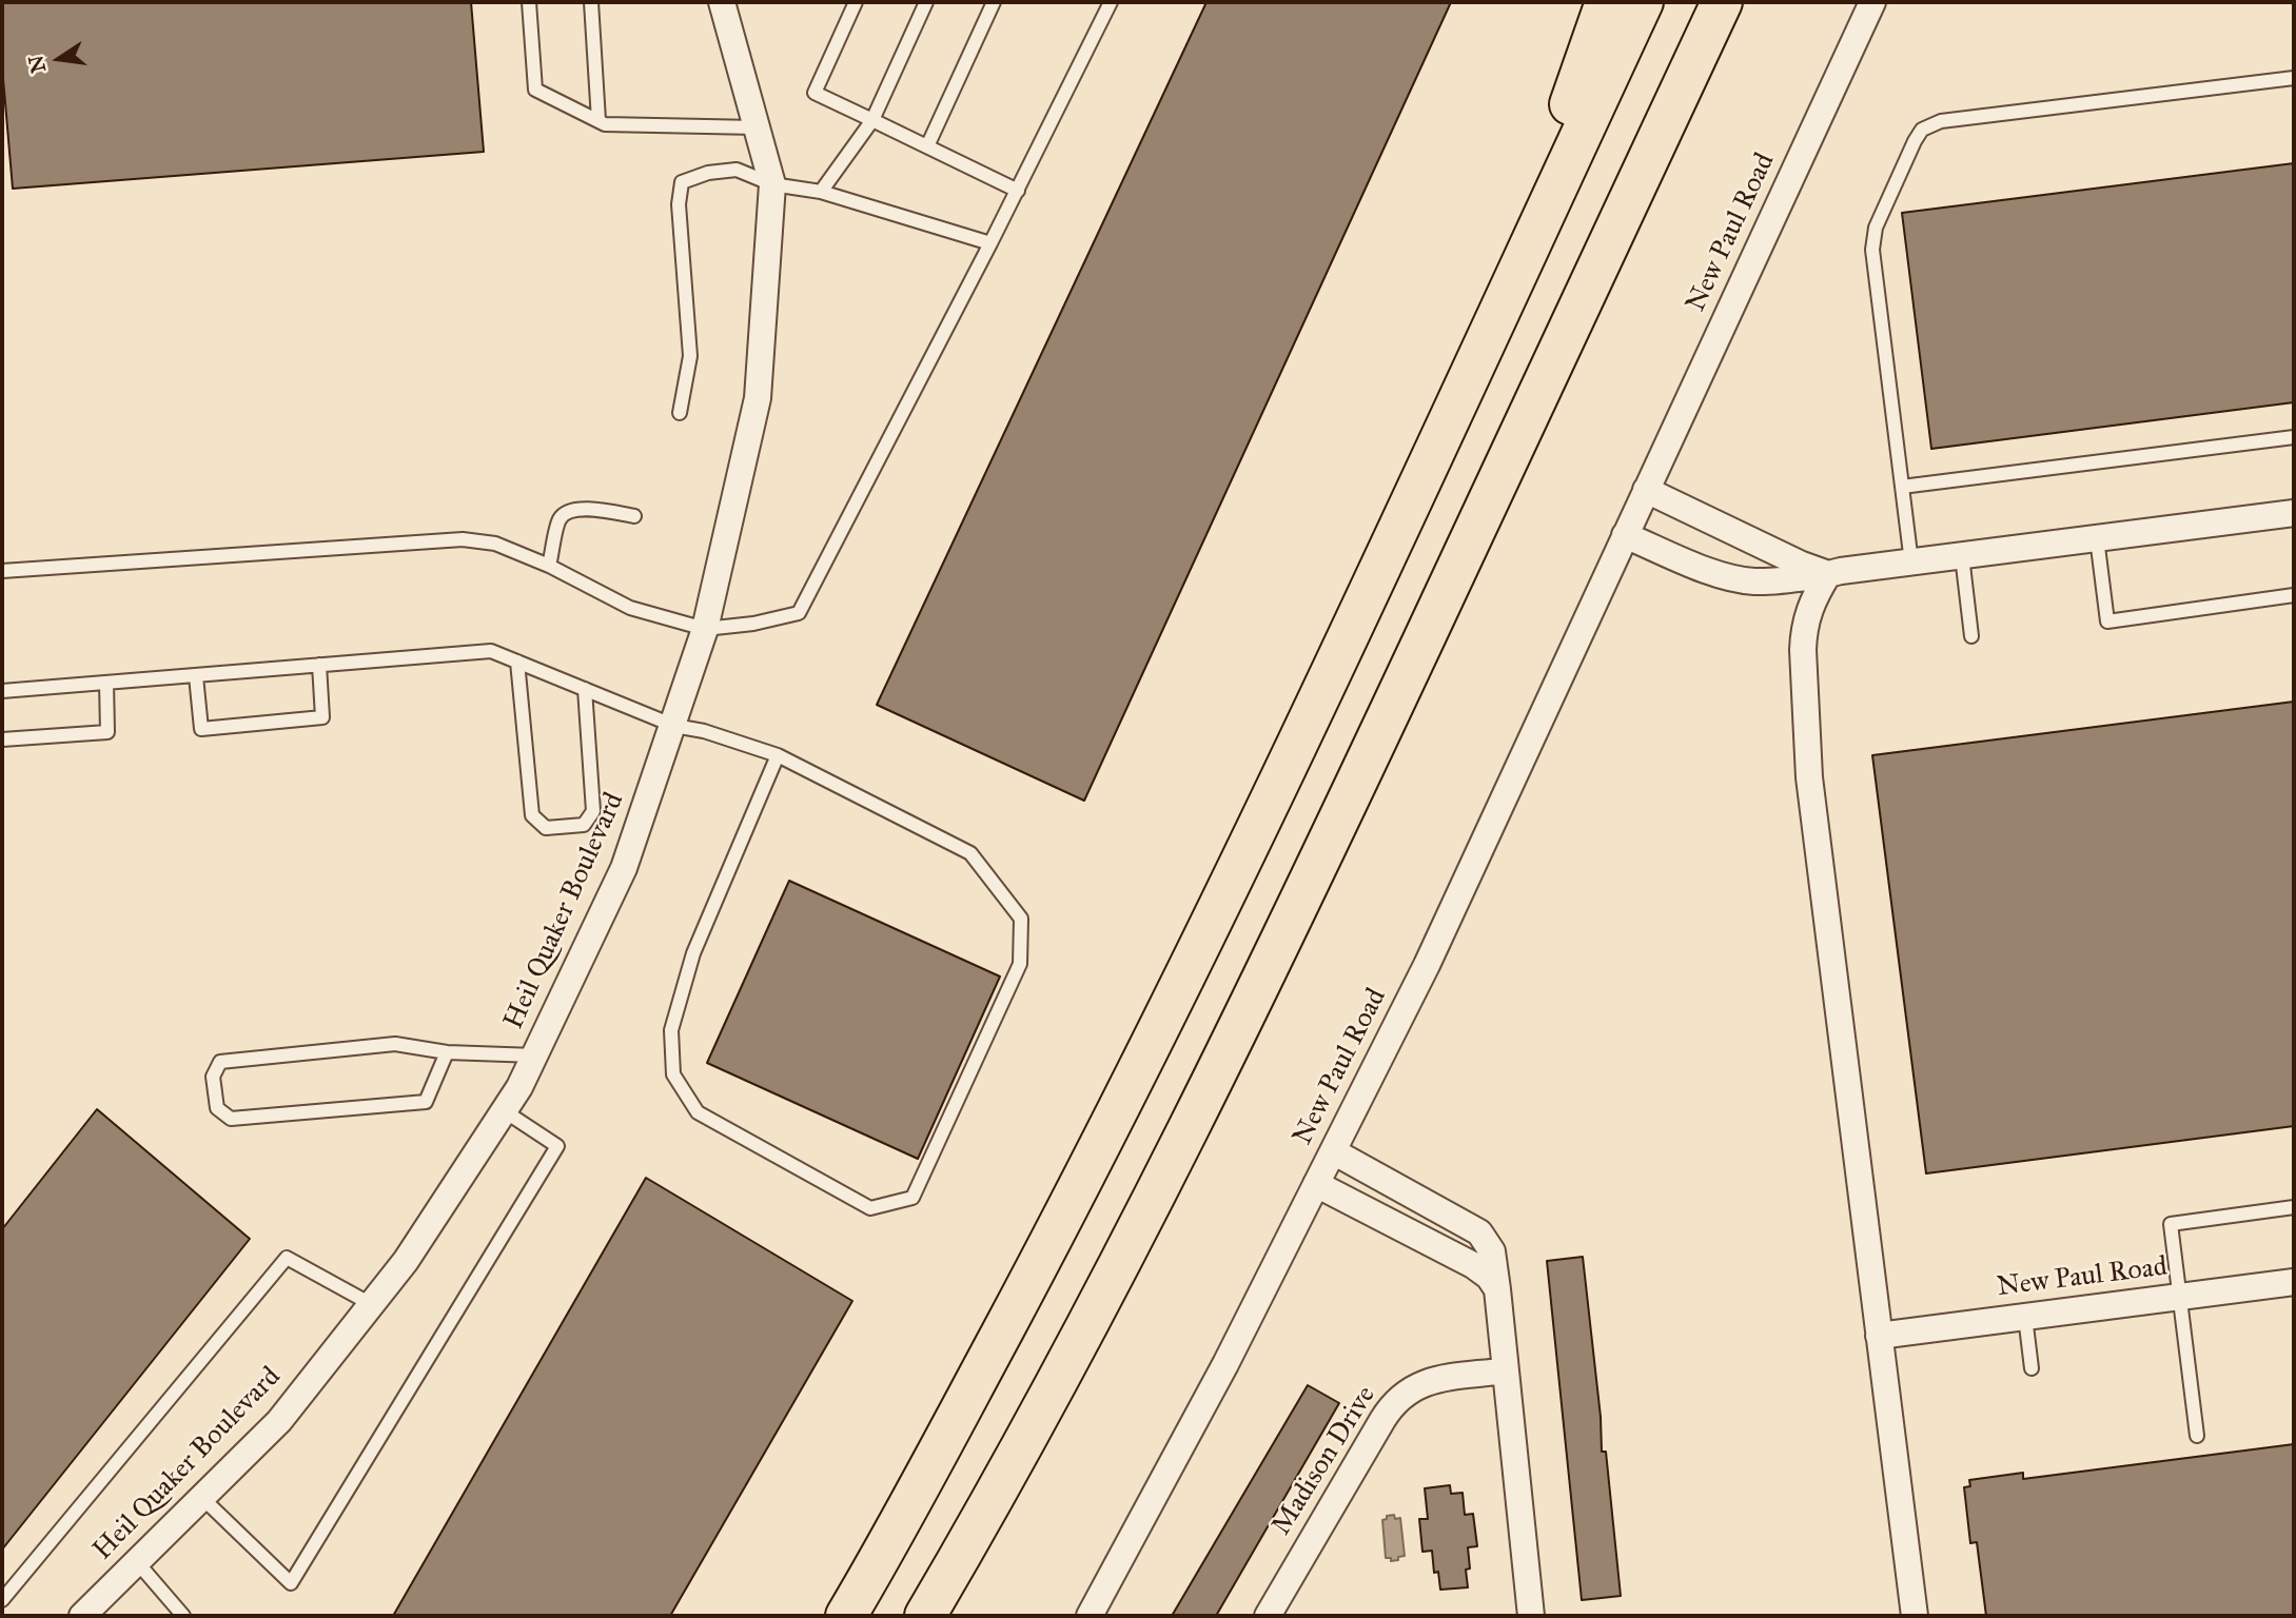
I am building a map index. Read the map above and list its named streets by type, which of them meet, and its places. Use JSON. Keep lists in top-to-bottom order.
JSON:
{
  "streets": {
    "street": ["New Paul Road", "Heil Quaker Boulevard", "Madison Drive"]
  },
  "north": "left"
}
